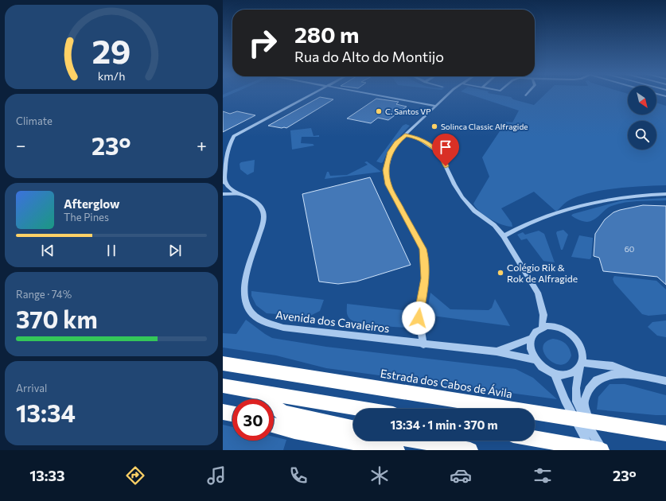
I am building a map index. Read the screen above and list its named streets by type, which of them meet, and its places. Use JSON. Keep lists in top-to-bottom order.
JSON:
{
  "streets": {
    "highway": ["Estrada dos Cabos de Ávila"],
    "street": ["Avenida dos Cavaleiros"]
  },
  "places": ["C. Santos VP", "Solinca Classic Alfragide", "Colégio Rik & Rok de Alfragide"],
  "house_numbers": ["60"],
  "north": "bottom right",
  "page": {
    "turn": ["280 m", "Rua do Alto do Montijo"],
    "tile": [
      "Climate",
      ["Range · 74%", "370 km"],
      ["Arrival", "13:34"]
    ],
    "heat": ["−", "23°", "+"],
    "song": ["Afterglow", "The Pines"],
    "limit": "30",
    "trip": "13:34 · 1 min · 370 m",
    "tabs": ["13:33", "23°"],
    "gauge": ["29", "km/h"]
  }
}
